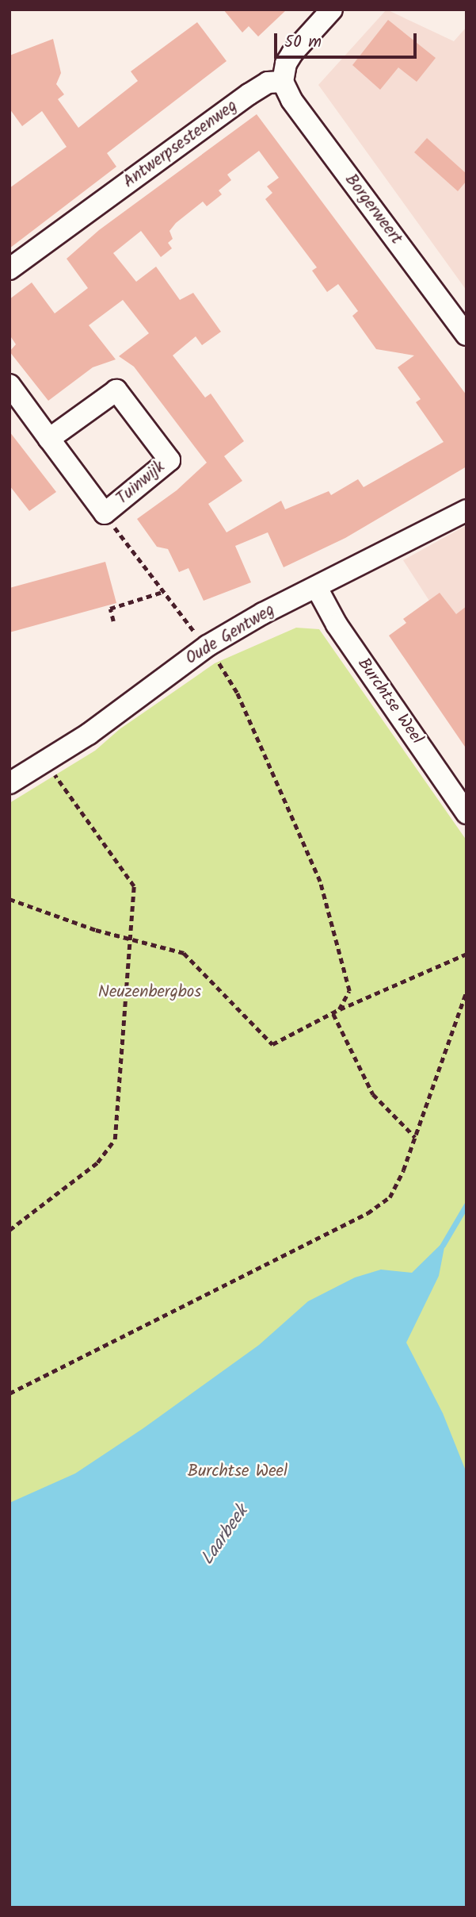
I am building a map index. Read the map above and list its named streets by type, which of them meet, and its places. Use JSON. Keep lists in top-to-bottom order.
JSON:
{
  "streets": {
    "street": [
      "Antwerpsesteenweg",
      "Borgerweert",
      "Tuinwijk",
      "Oude Gentweg",
      "Burchtse Weel"
    ]
  },
  "crossings": [
    ["Antwerpsesteenweg", "Borgerweert"],
    ["Oude Gentweg", "Burchtse Weel"]
  ],
  "water": ["Laarbeek"],
  "parks": ["Neuzenbergbos", "Burchtse Weel"],
  "scale_bar": "50 m"
}
